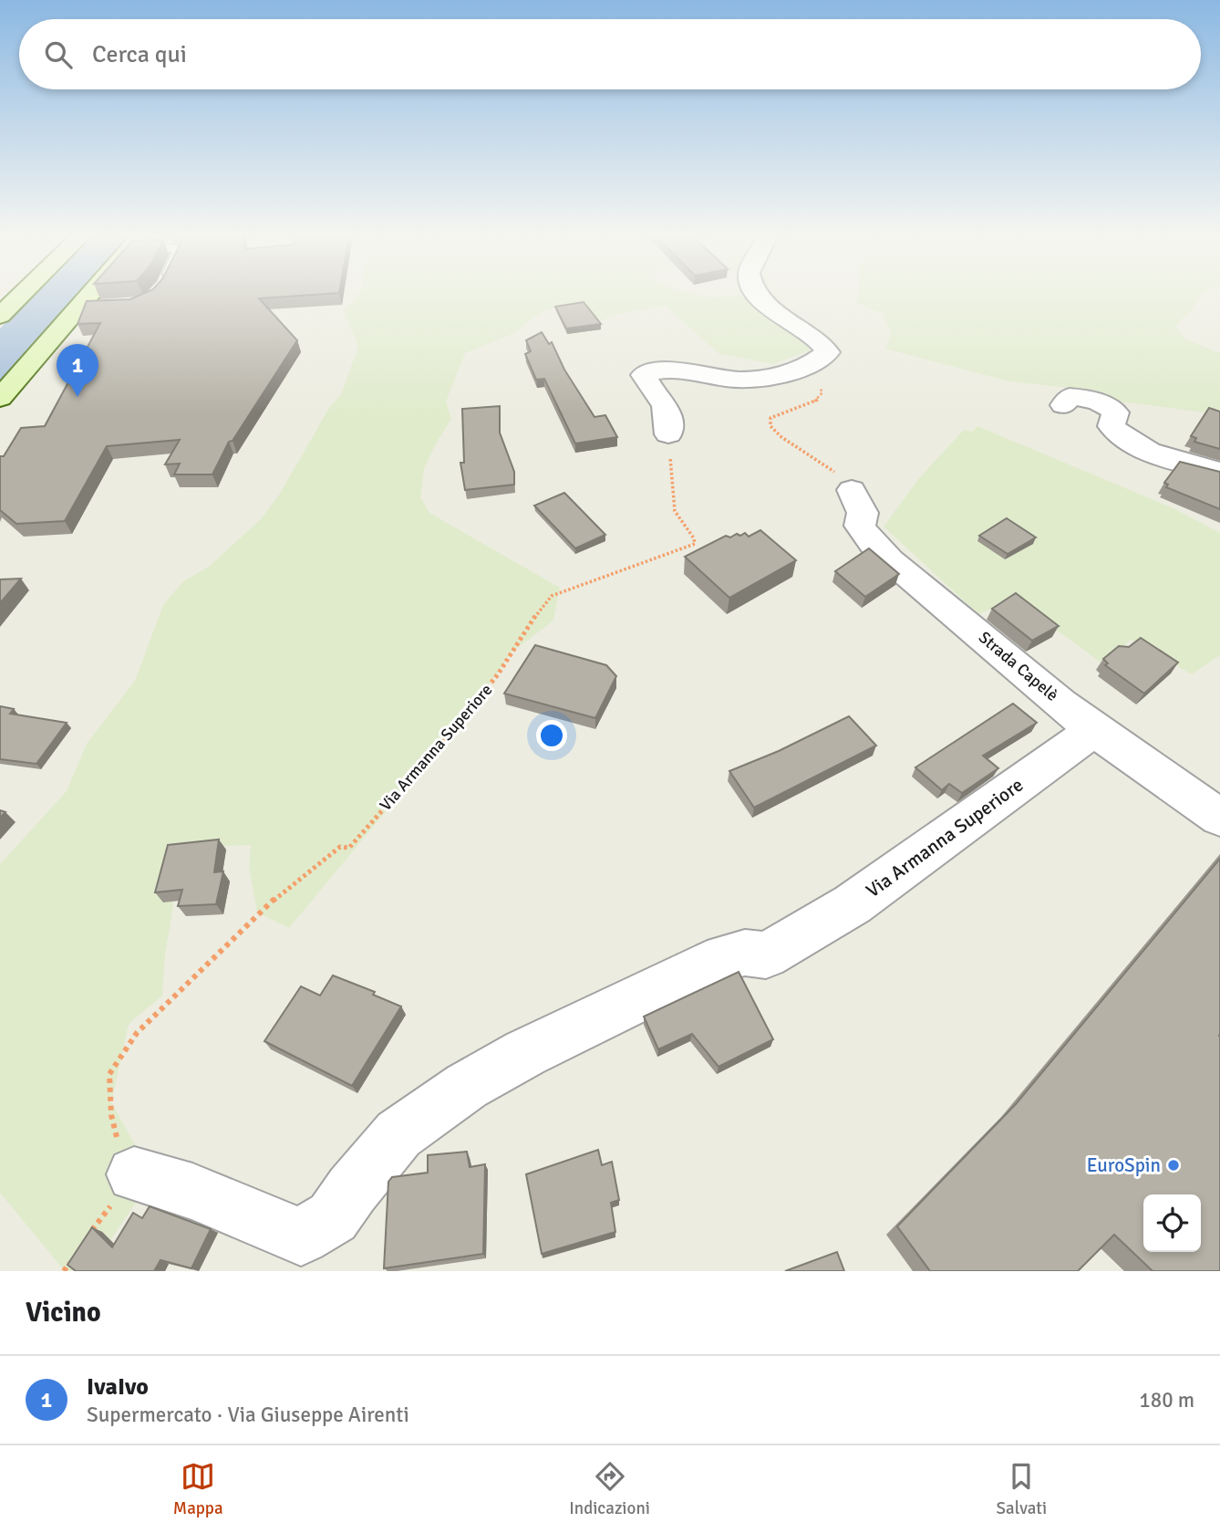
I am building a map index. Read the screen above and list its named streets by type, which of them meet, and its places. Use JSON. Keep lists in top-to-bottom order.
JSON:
{
  "streets": {
    "street": ["Strada Capelè", "Via Armanna Superiore"]
  },
  "crossings": [
    ["Strada Capelè", "Via Armanna Superiore"]
  ],
  "places": ["EuroSpin"],
  "page": {
    "search": "Cerca qui",
    "pins": "1",
    "heading": "Vicino",
    "list": [
      {
        "mark": "1",
        "name": "IvaIvo",
        "note": "Supermercato · Via Giuseppe Airenti",
        "value": "180 m"
      }
    ],
    "nav": ["Mappa", "Indicazioni", "Salvati"]
  }
}
